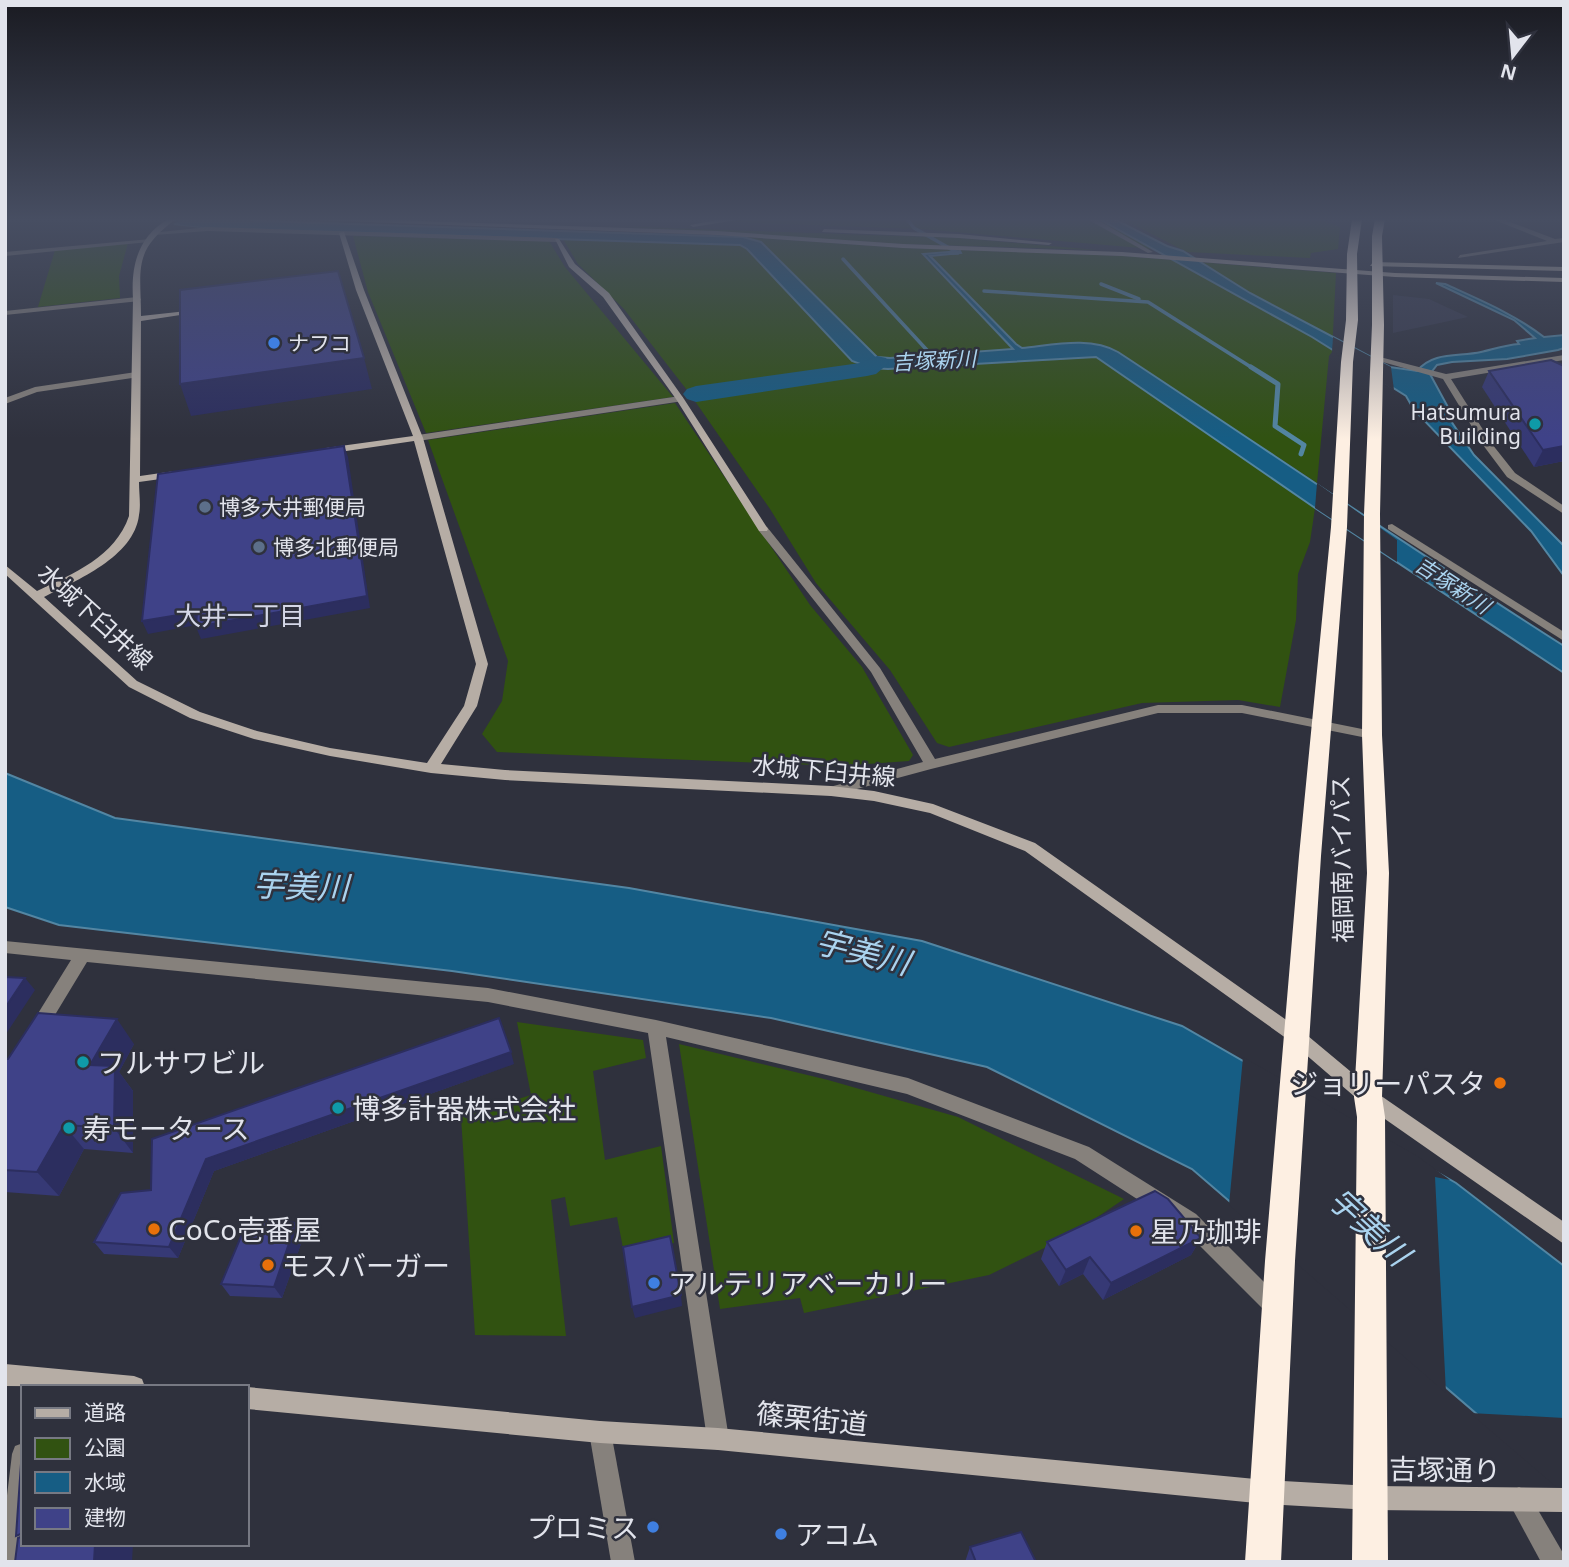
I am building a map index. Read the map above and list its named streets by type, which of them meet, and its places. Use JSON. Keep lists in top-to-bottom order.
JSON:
{
  "streets": {
    "highway": ["福岡南バイパス"],
    "street": ["水城下臼井線", "篠栗街道", "吉塚通り"]
  },
  "crossings": [
    ["水城下臼井線", "福岡南バイパス"],
    ["福岡南バイパス", "篠栗街道"],
    ["福岡南バイパス", "吉塚通り"],
    ["篠栗街道", "吉塚通り"]
  ],
  "districts": ["大井一丁目"],
  "water": ["吉塚新川", "宇美川"],
  "places": [
    "ナフコ",
    "Hatsumura Building",
    "博多大井郵便局",
    "博多北郵便局",
    "フルサワビル",
    "ジョリーパスタ",
    "博多計器株式会社",
    "寿モータース",
    "CoCo壱番屋",
    "星乃珈琲",
    "モスバーガー",
    "アルテリアベーカリー",
    "プロミス",
    "アコム"
  ],
  "legend": [
    "道路",
    "公園",
    "水域",
    "建物"
  ],
  "north": "bottom"
}
